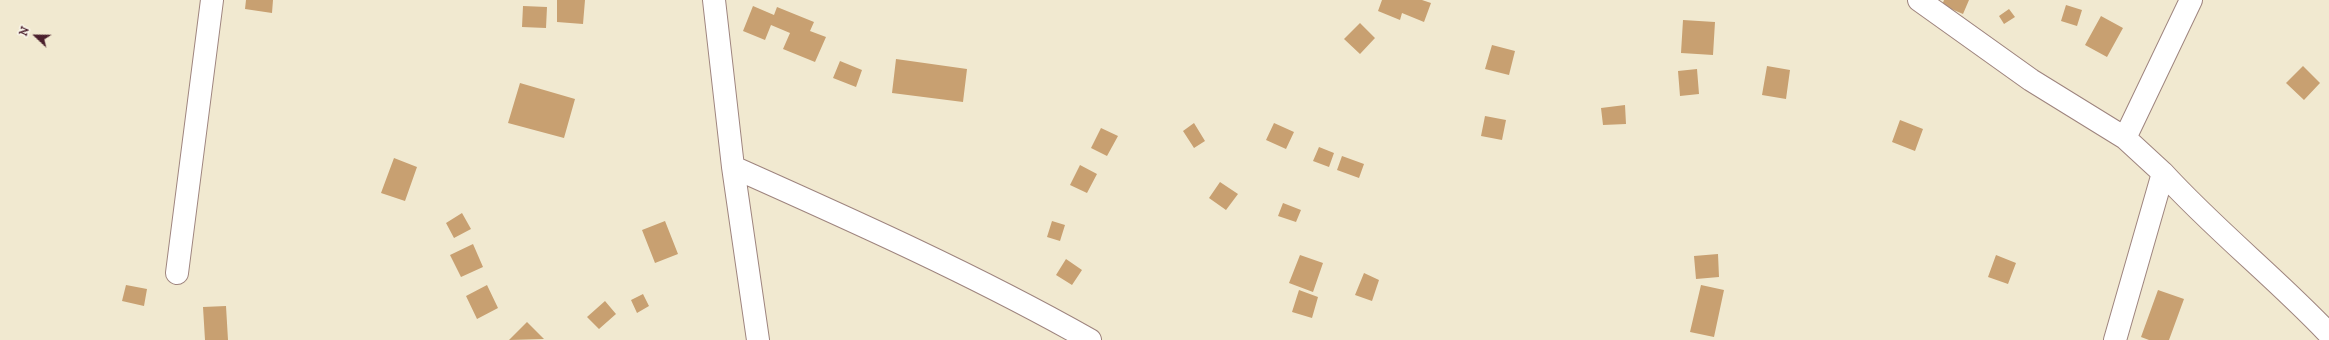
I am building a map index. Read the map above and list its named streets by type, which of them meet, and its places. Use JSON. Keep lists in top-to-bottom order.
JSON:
{
  "north": "left"
}
